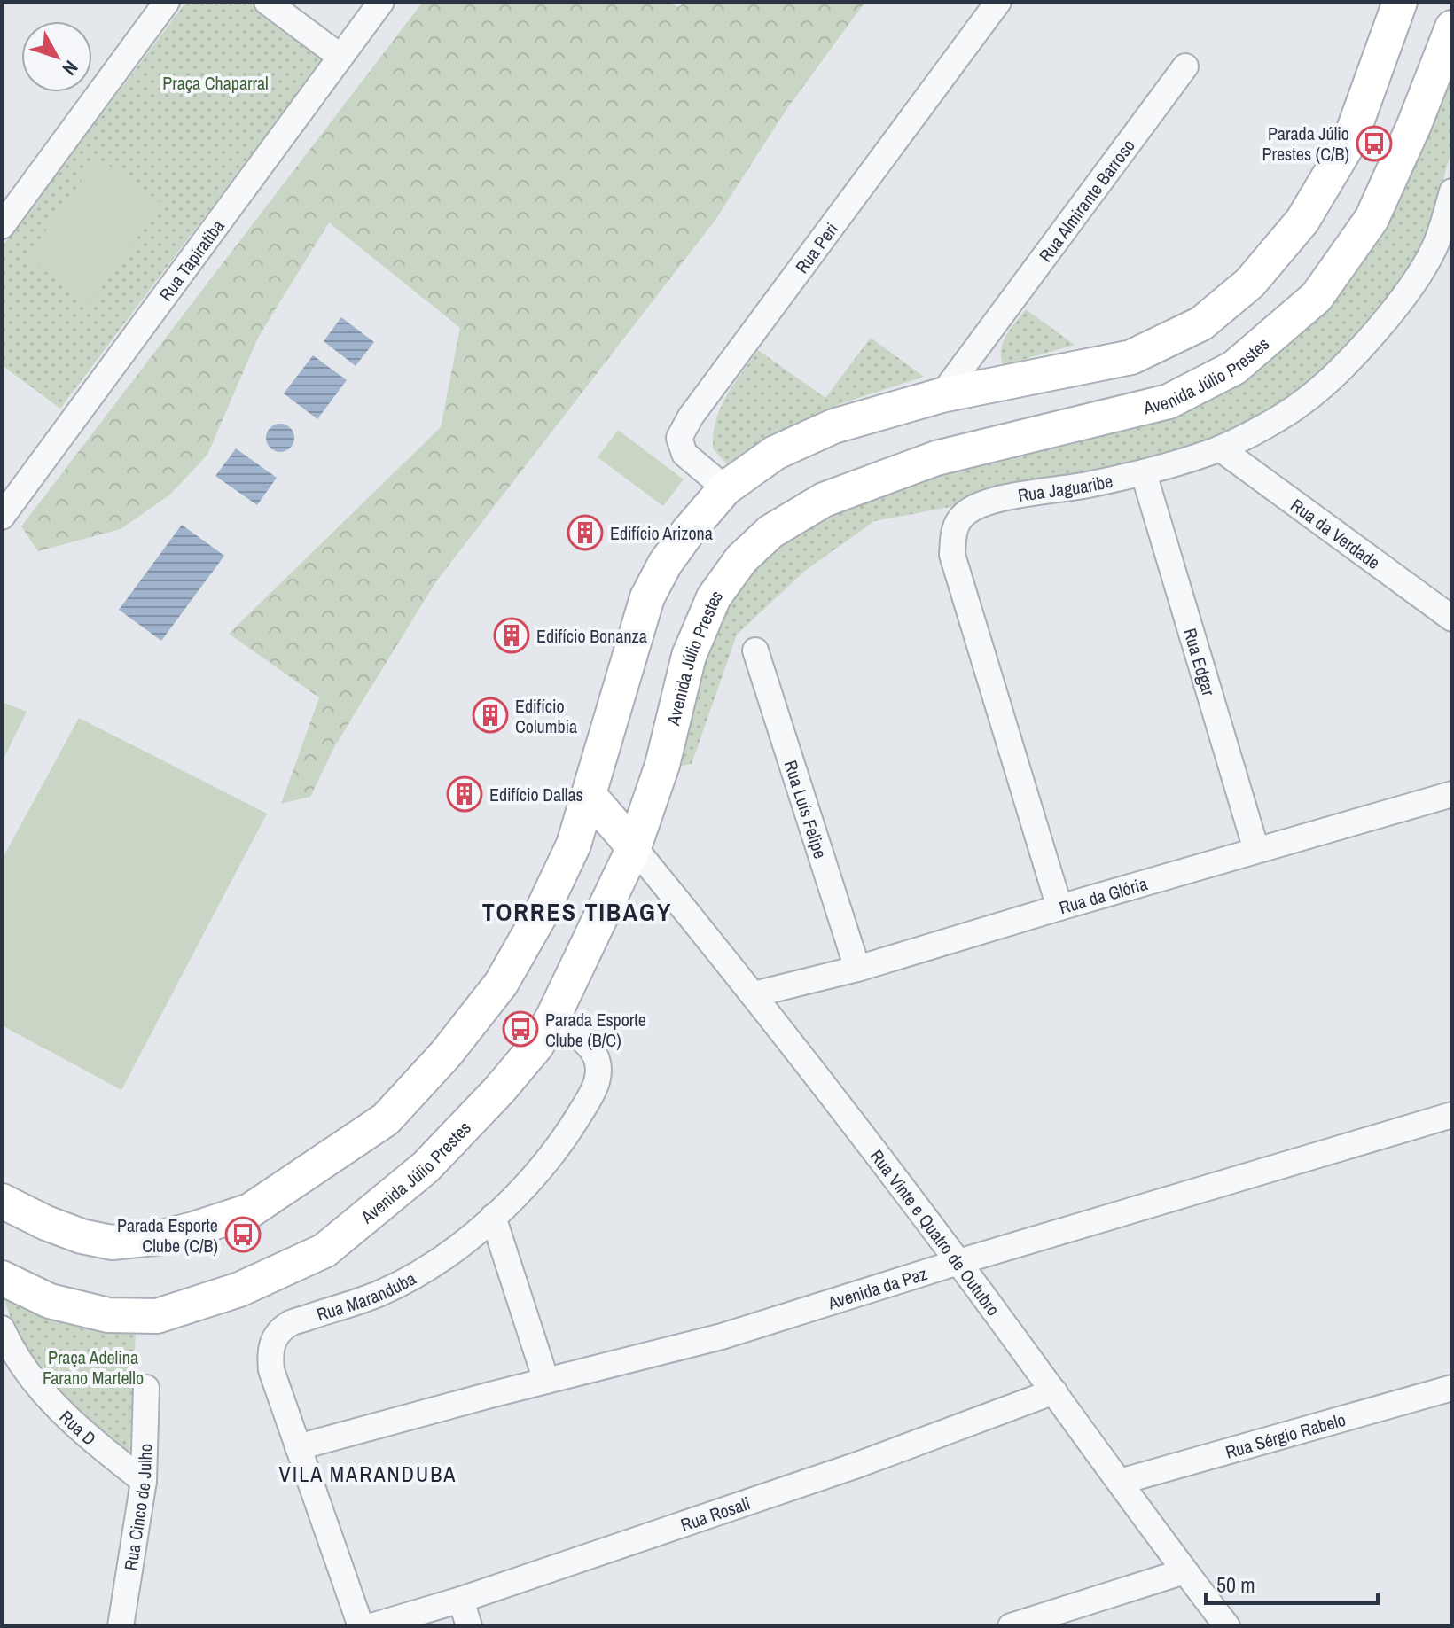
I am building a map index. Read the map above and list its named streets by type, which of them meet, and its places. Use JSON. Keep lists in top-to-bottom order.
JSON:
{
  "streets": {
    "main road": ["Avenida Júlio Prestes"],
    "street": [
      "Rua Almirante Barroso",
      "Rua Peri",
      "Rua Tapiratiba",
      "Rua Jaguaribe",
      "Rua da Verdade",
      "Rua Edgar",
      "Rua Luís Felipe",
      "Rua da Glória",
      "Rua Vinte e Quatro de Outubro",
      "Avenida da Paz",
      "Rua Maranduba",
      "Rua D",
      "Rua Sérgio Rabelo",
      "Rua Cinco de Julho",
      "Rua Rosali"
    ]
  },
  "crossings": [
    ["Avenida Júlio Prestes", "Rua Vinte e Quatro de Outubro"],
    ["Avenida Júlio Prestes", "Rua Maranduba"],
    ["Rua Jaguaribe", "Rua da Verdade"],
    ["Rua Jaguaribe", "Rua Edgar"],
    ["Rua Jaguaribe", "Rua da Glória"],
    ["Rua Edgar", "Rua da Glória"],
    ["Rua Luís Felipe", "Rua da Glória"],
    ["Rua da Glória", "Rua Vinte e Quatro de Outubro"],
    ["Rua Vinte e Quatro de Outubro", "Avenida da Paz"],
    ["Rua Vinte e Quatro de Outubro", "Rua Sérgio Rabelo"],
    ["Rua Vinte e Quatro de Outubro", "Rua Rosali"],
    ["Avenida da Paz", "Rua Maranduba"],
    ["Rua D", "Rua Cinco de Julho"]
  ],
  "districts": ["TORRES TIBAGY", "VILA MARANDUBA"],
  "parks": ["Praça Chaparral", "Praça Adelina Farano Martello"],
  "places": {
    "bus stop": ["Parada Júlio Prestes (C/B)", "Parada Esporte Clube (B/C)", "Parada Esporte Clube (C/B)"],
    "building": [
      "Edifício Arizona",
      "Edifício Bonanza",
      "Edifício Columbia",
      "Edifício Dallas"
    ]
  },
  "scale_bar": "50 m",
  "north": "bottom right"
}
